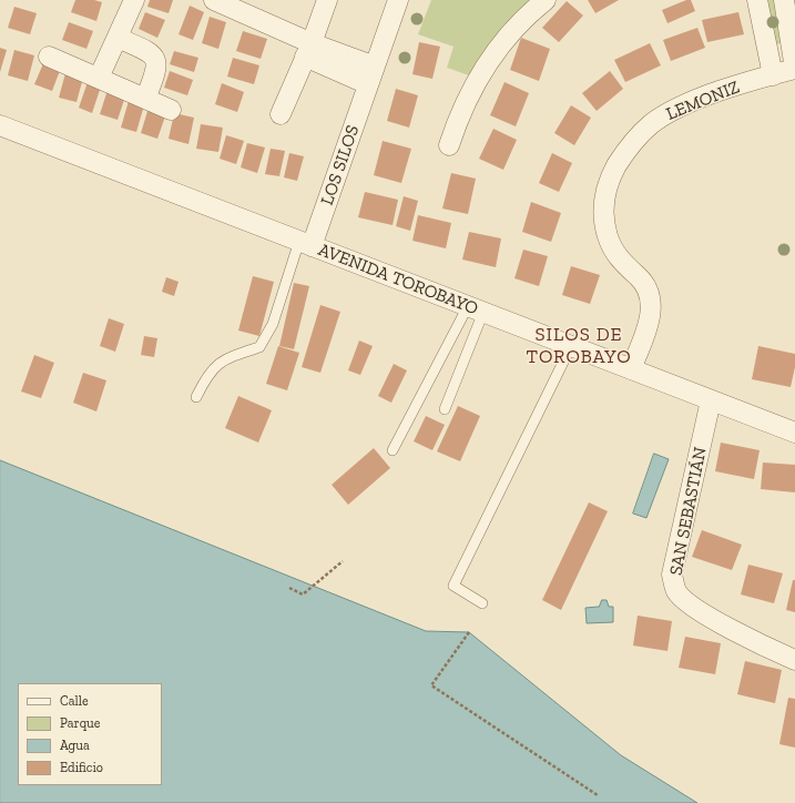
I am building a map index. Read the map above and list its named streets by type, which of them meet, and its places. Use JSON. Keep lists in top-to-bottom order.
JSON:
{
  "streets": {
    "street": [
      "LEMONIZ",
      "LOS SILOS",
      "AVENIDA TOROBAYO",
      "SAN SEBASTIÁN"
    ]
  },
  "crossings": [
    ["LEMONIZ", "AVENIDA TOROBAYO"],
    ["LOS SILOS", "AVENIDA TOROBAYO"],
    ["AVENIDA TOROBAYO", "SAN SEBASTIÁN"]
  ],
  "districts": ["SILOS DE TOROBAYO"],
  "legend": [
    "Calle",
    "Parque",
    "Agua",
    "Edificio"
  ]
}
